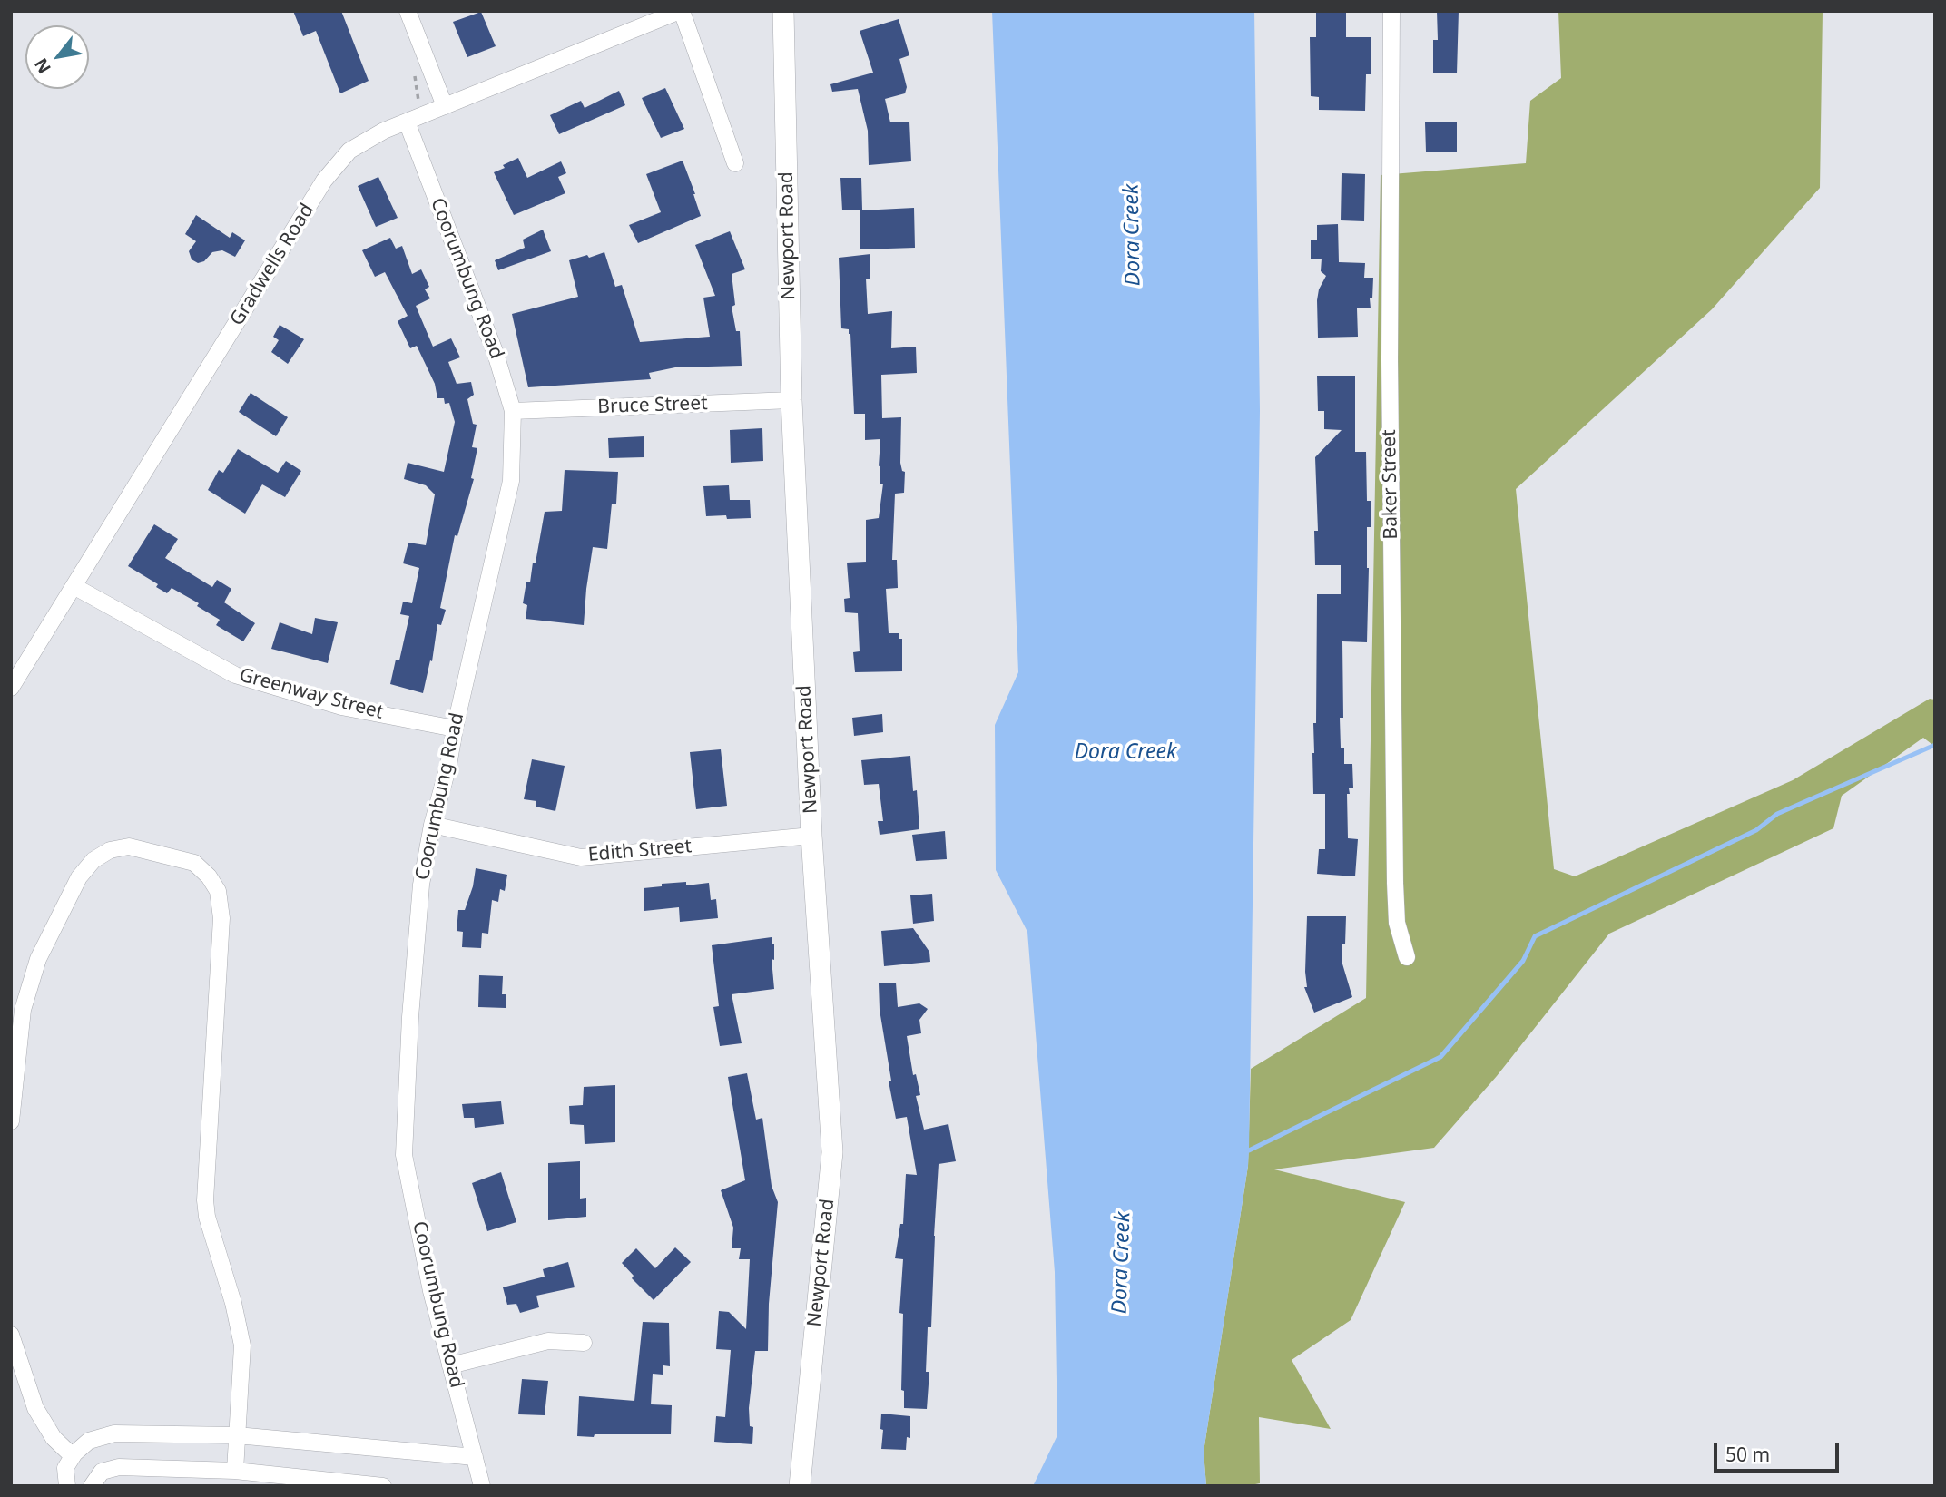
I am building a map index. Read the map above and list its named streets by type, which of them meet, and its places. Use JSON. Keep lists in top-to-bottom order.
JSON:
{
  "streets": {
    "street": [
      "Newport Road",
      "Gradwells Road",
      "Coorumbung Road",
      "Bruce Street",
      "Baker Street",
      "Greenway Street",
      "Edith Street"
    ]
  },
  "crossings": [
    ["Newport Road", "Bruce Street"],
    ["Newport Road", "Edith Street"],
    ["Gradwells Road", "Coorumbung Road"],
    ["Gradwells Road", "Greenway Street"],
    ["Coorumbung Road", "Bruce Street"],
    ["Coorumbung Road", "Greenway Street"],
    ["Coorumbung Road", "Edith Street"]
  ],
  "water": ["Dora Creek"],
  "scale_bar": "50 m",
  "north": "bottom left"
}
